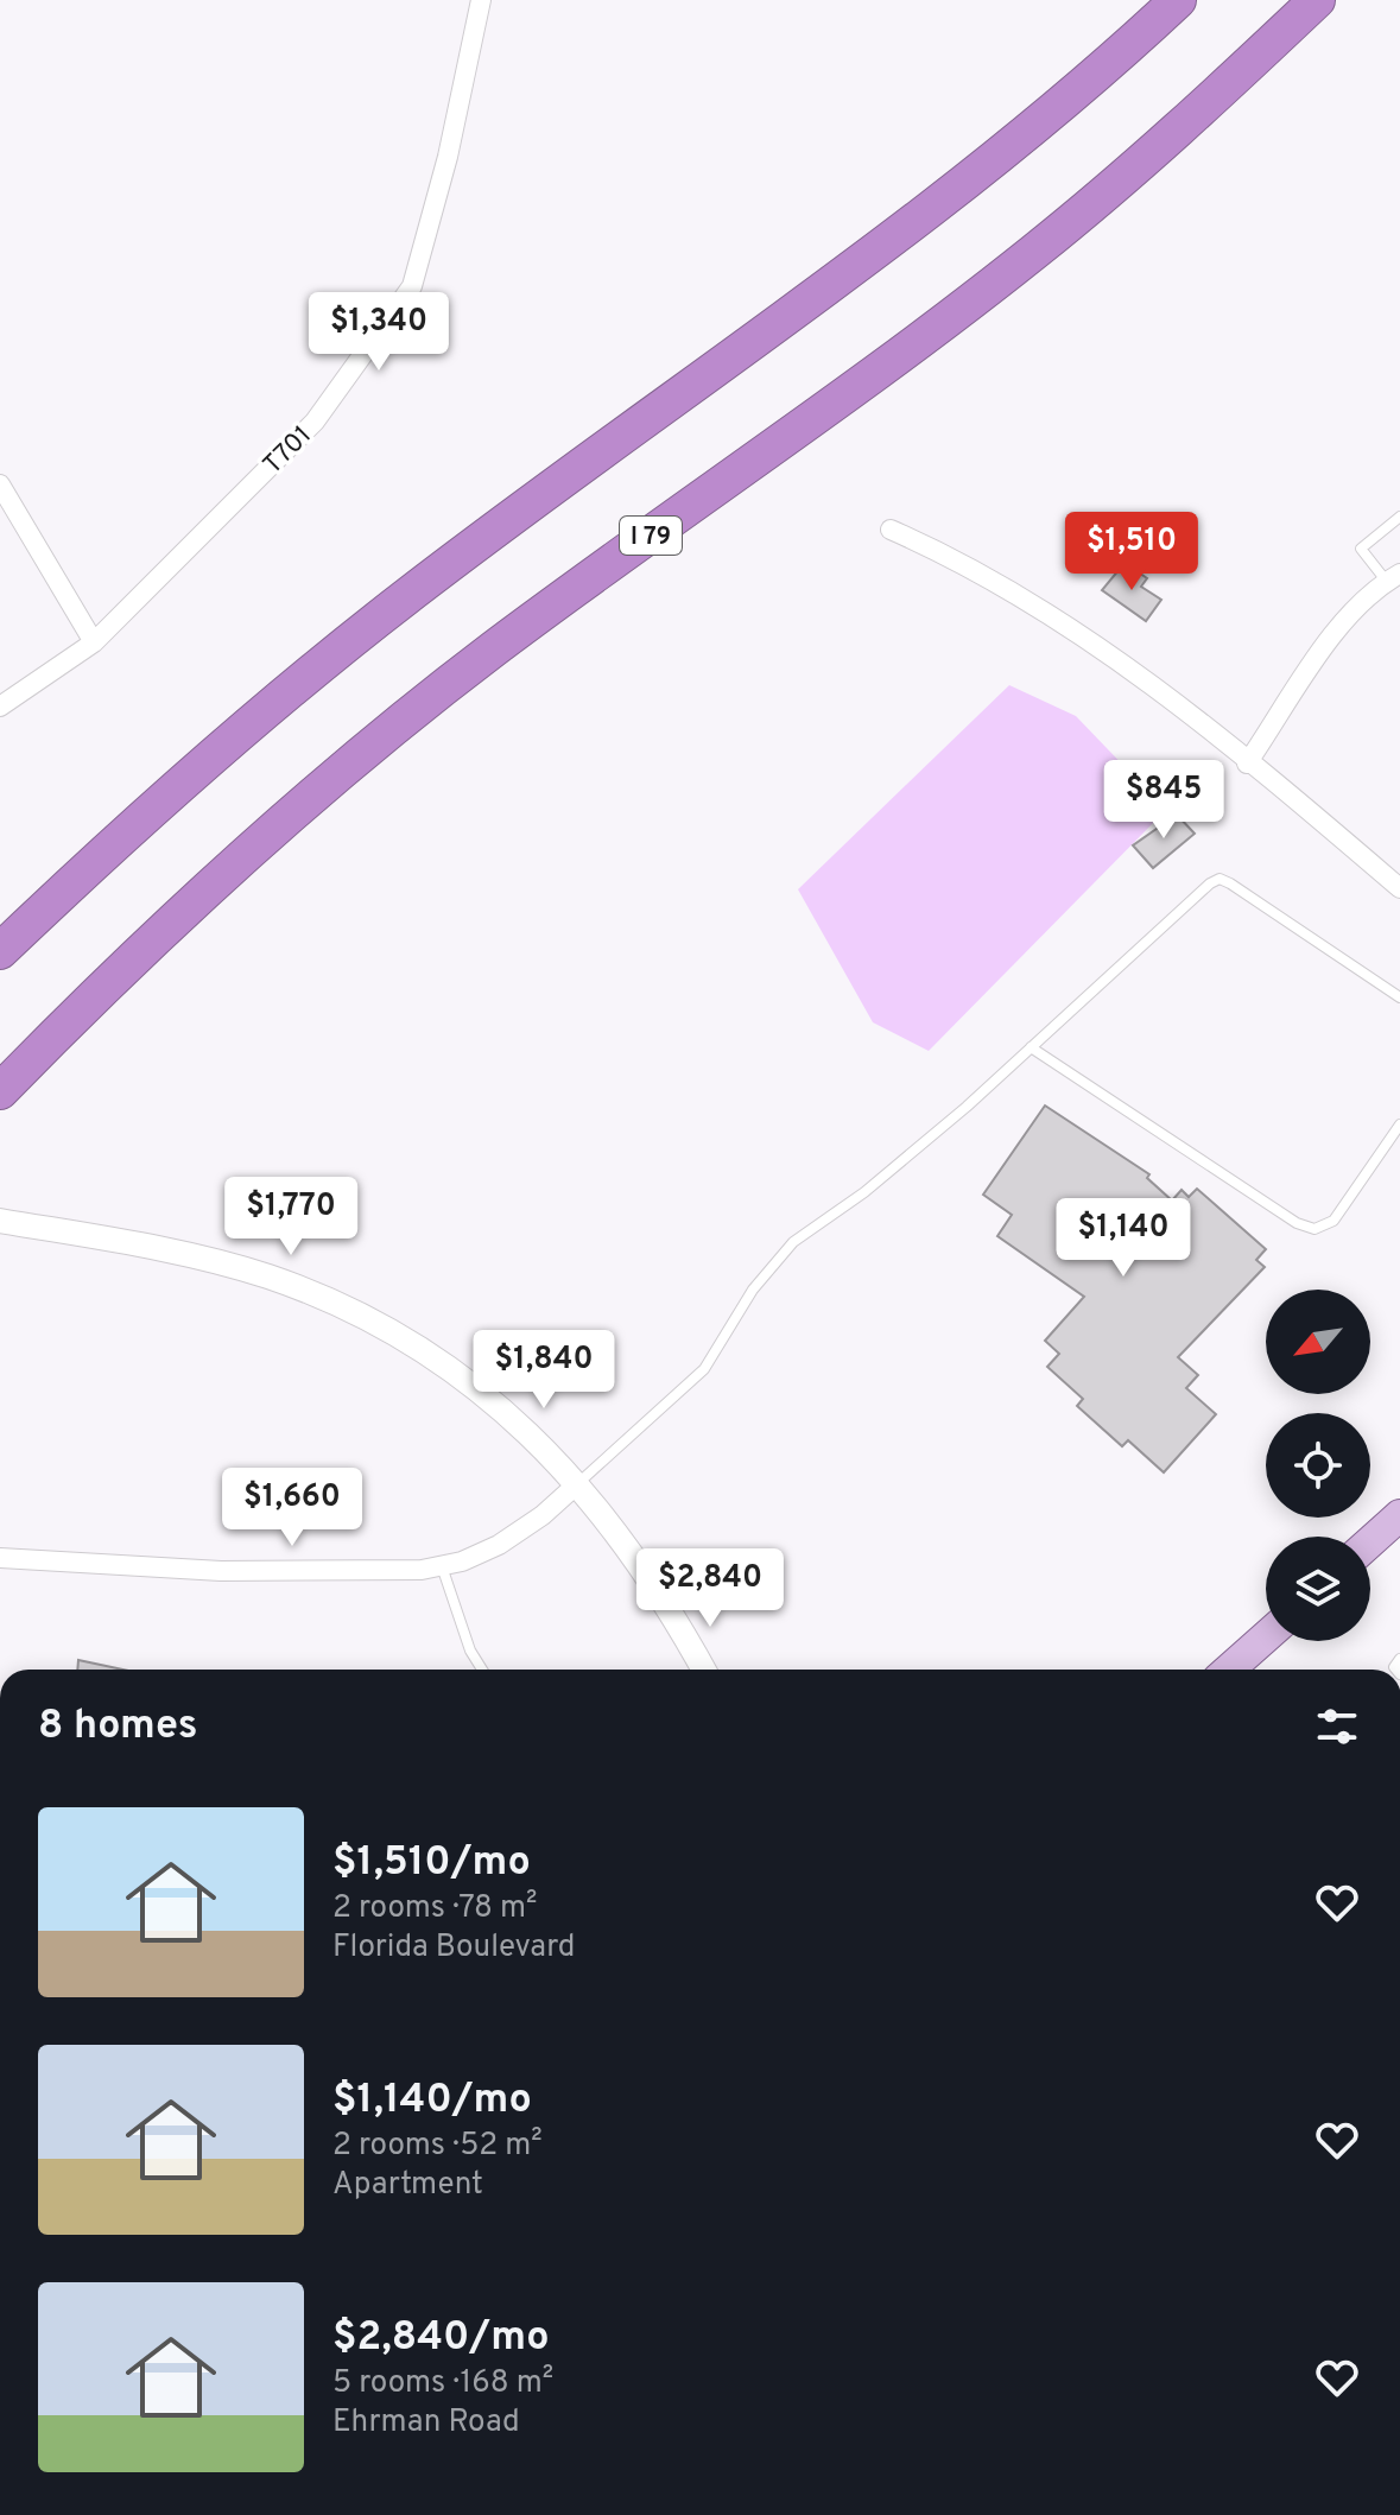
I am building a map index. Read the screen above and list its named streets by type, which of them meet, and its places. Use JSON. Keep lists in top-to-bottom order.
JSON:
{
  "streets": {
    "highway": ["I 79"],
    "street": ["T701"]
  },
  "north": "bottom left",
  "page": {
    "price": [
      "$1,340",
      "$1,510",
      "$845",
      "$1,770",
      "$1,140",
      "$1,840",
      "$1,660",
      "$2,840"
    ],
    "heading": "8 homes",
    "list": [
      {
        "name": "$1,510/mo",
        "note": "2 rooms · 78 m² · Florida Boulevard"
      },
      {
        "name": "$1,140/mo",
        "note": "2 rooms · 52 m² · Apartment"
      },
      {
        "name": "$2,840/mo",
        "note": "5 rooms · 168 m² · Ehrman Road"
      }
    ]
  }
}
